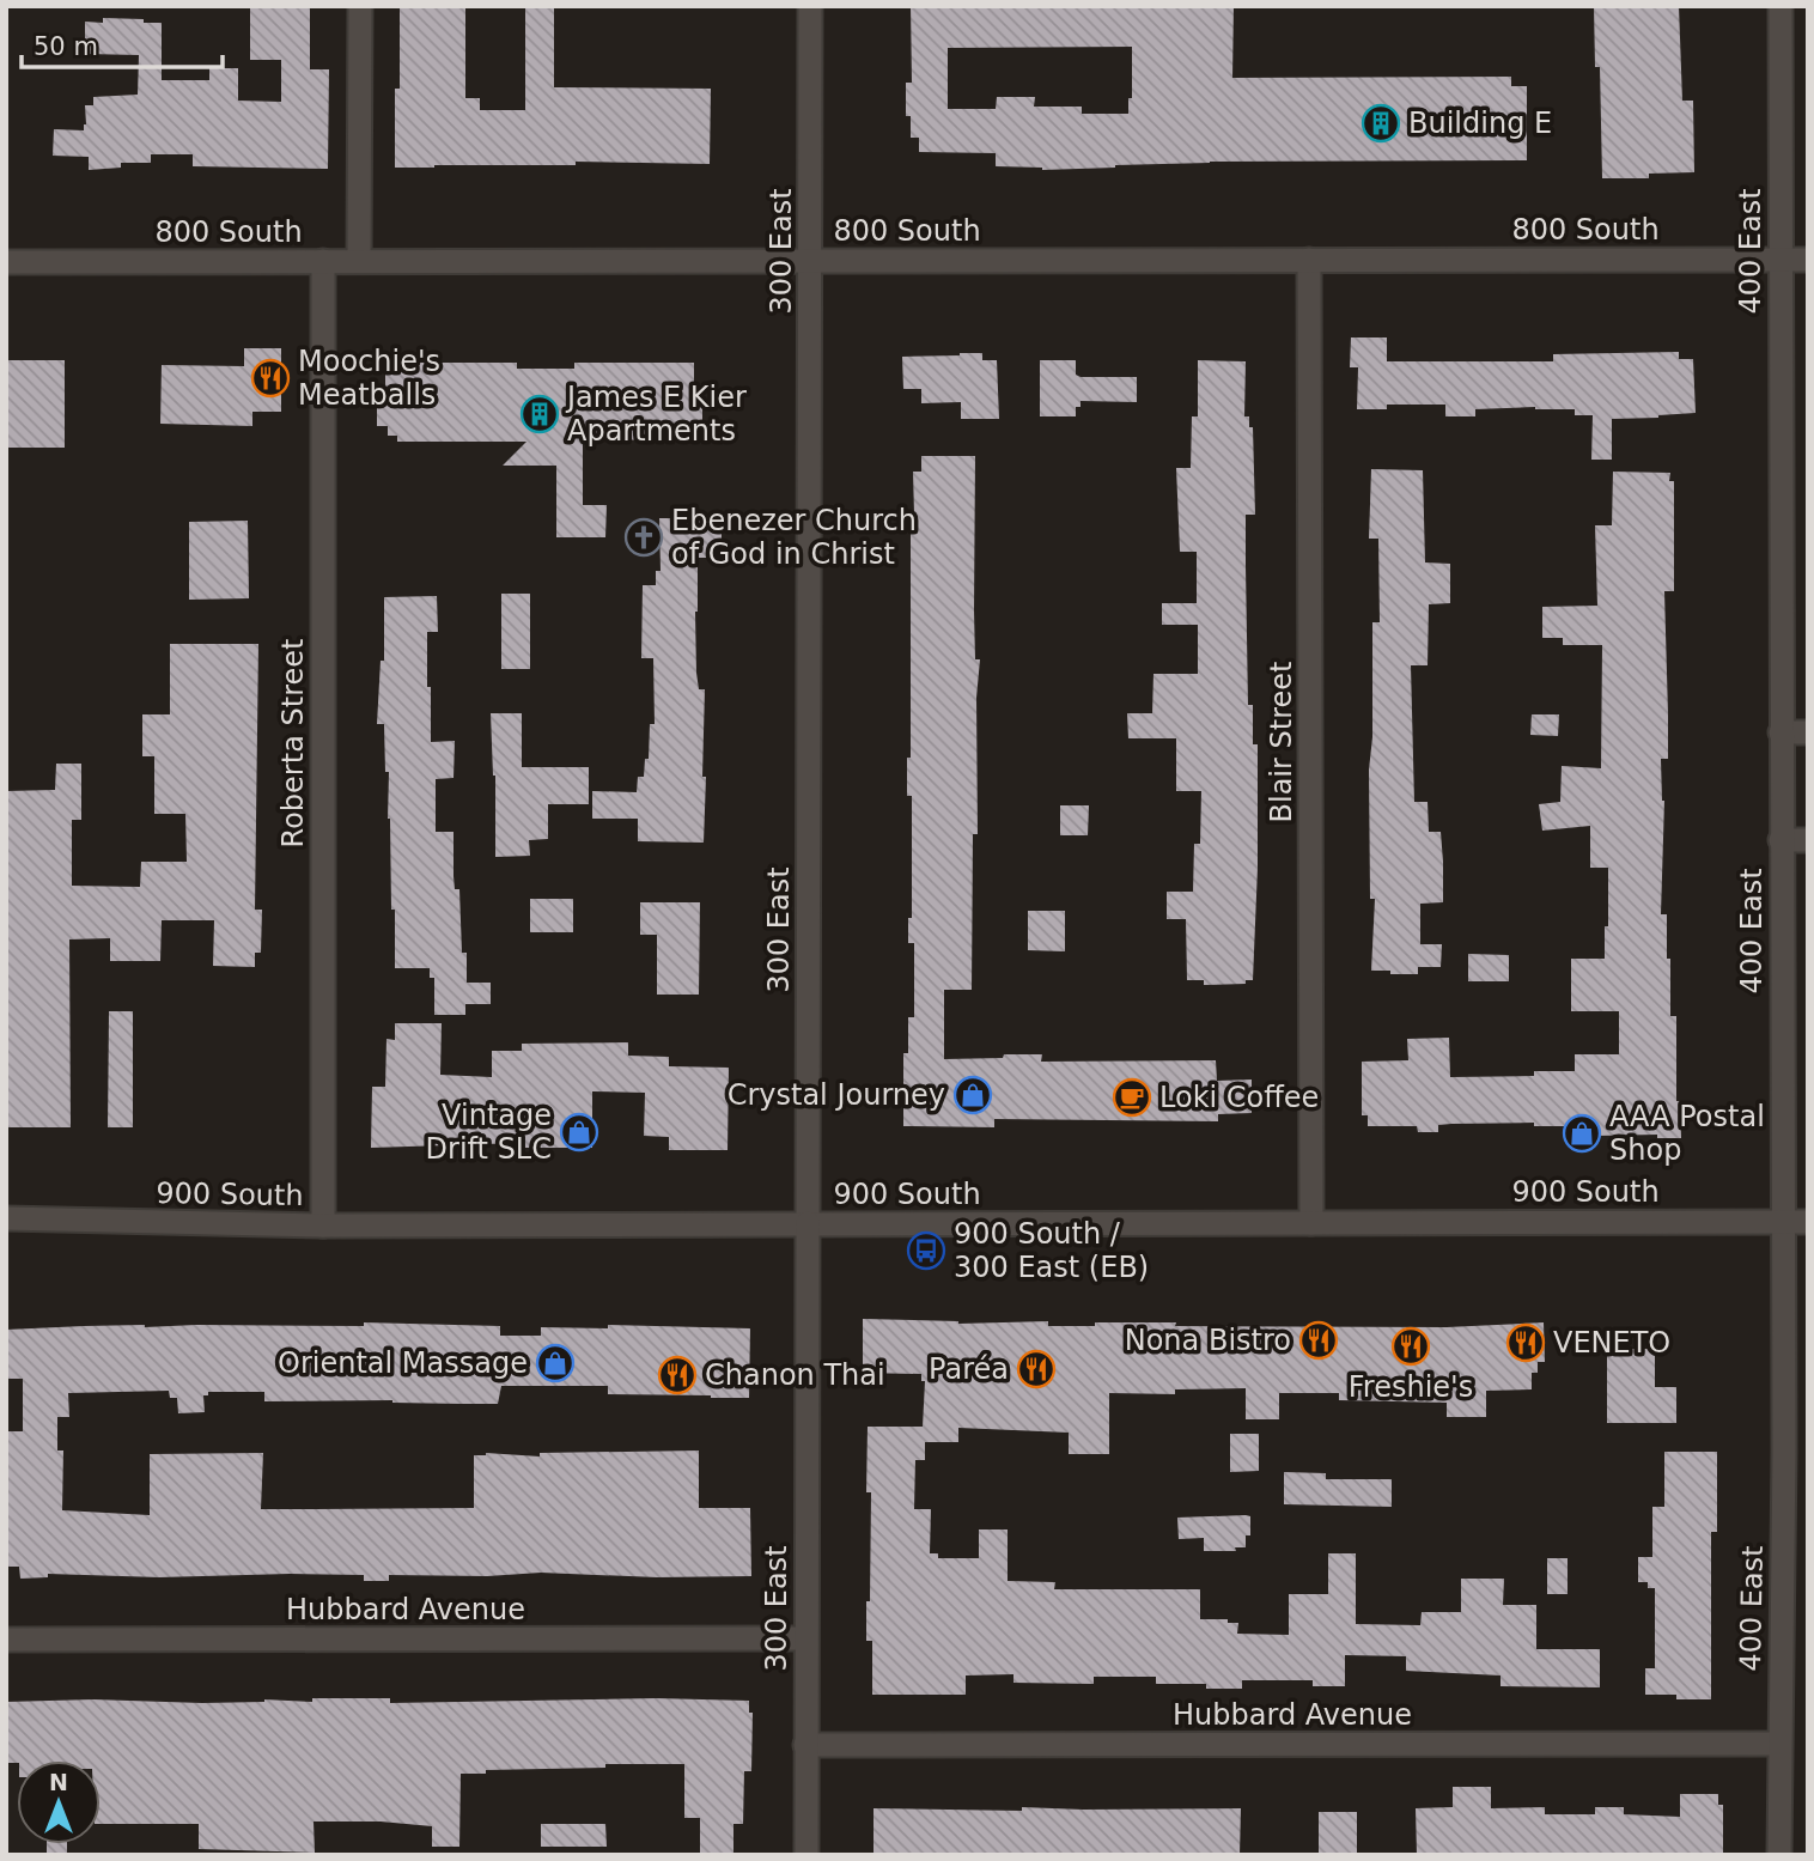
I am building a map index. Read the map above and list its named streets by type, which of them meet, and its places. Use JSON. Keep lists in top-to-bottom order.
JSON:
{
  "streets": {
    "street": [
      "800 South",
      "300 East",
      "400 East",
      "Blair Street",
      "Roberta Street",
      "900 South",
      "Hubbard Avenue"
    ]
  },
  "crossings": [
    ["800 South", "300 East"],
    ["800 South", "400 East"],
    ["800 South", "Blair Street"],
    ["800 South", "Roberta Street"],
    ["300 East", "900 South"],
    ["300 East", "Hubbard Avenue"],
    ["400 East", "900 South"],
    ["400 East", "Hubbard Avenue"],
    ["Blair Street", "900 South"],
    ["Roberta Street", "900 South"]
  ],
  "places": {
    "building": ["Building E", "James E Kier Apartments"],
    "restaurant": [
      "Moochie's Meatballs",
      "Nona Bistro",
      "VENETO",
      "Freshie's",
      "Paréa",
      "Chanon Thai"
    ],
    "church": ["Ebenezer Church of God in Christ"],
    "shop": [
      "Crystal Journey",
      "Vintage Drift SLC",
      "AAA Postal Shop",
      "Oriental Massage"
    ],
    "cafe": ["Loki Coffee"],
    "bus stop": ["900 South / 300 East (EB)"]
  },
  "scale_bar": "50 m",
  "north": "top"
}
